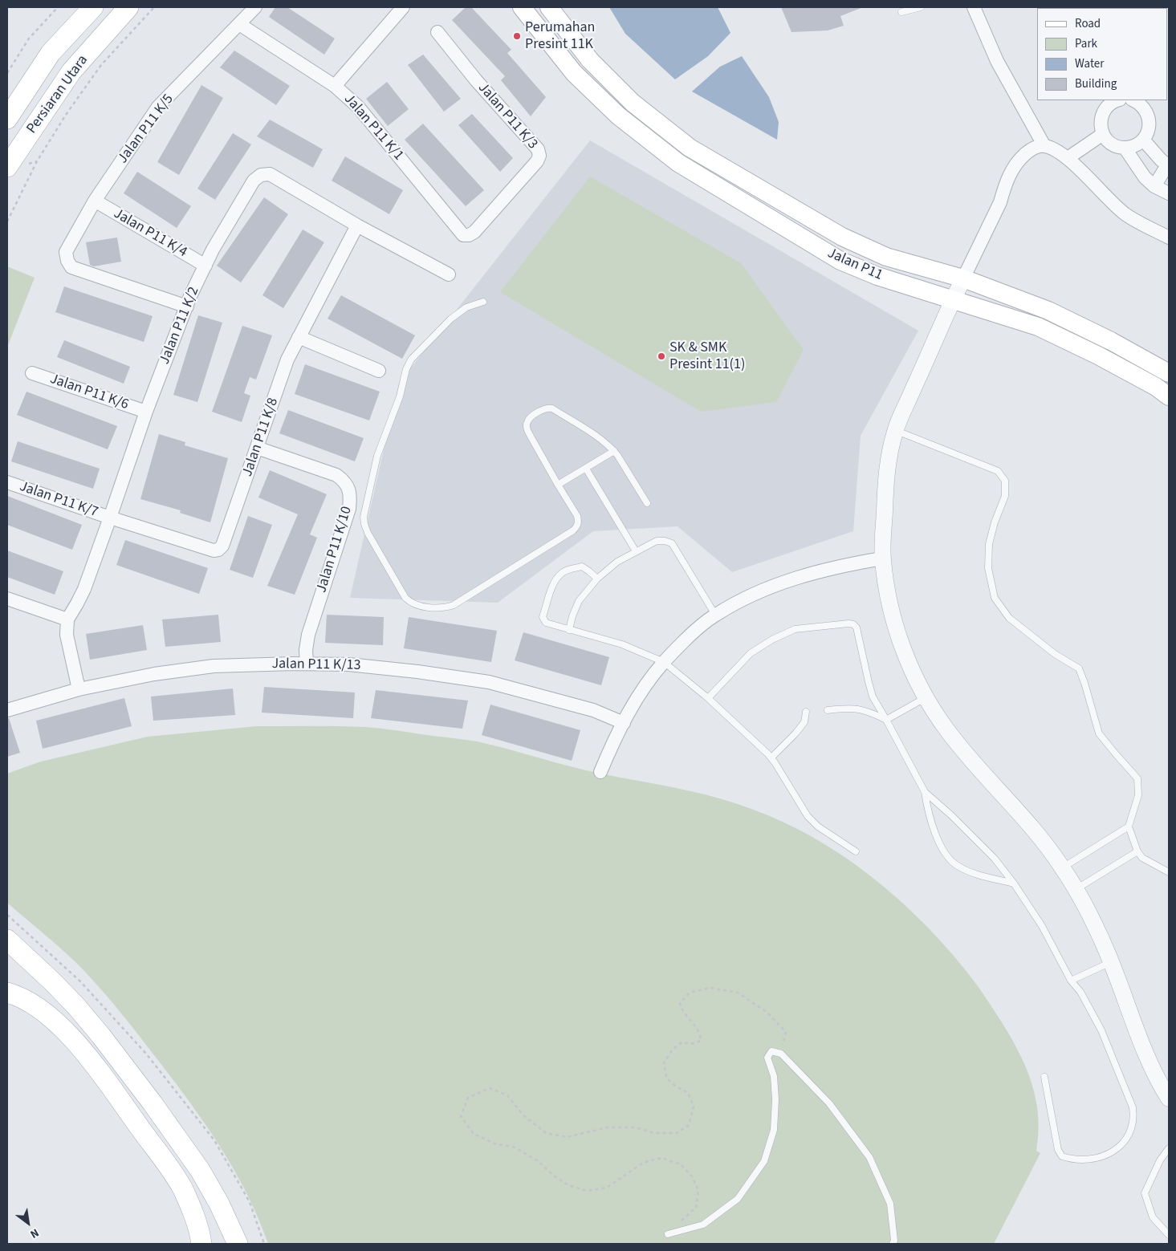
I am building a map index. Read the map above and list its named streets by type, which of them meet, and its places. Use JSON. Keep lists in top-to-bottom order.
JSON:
{
  "streets": {
    "main road": ["Persiaran Utara", "Jalan P11"],
    "street": [
      "Jalan P11 K/3",
      "Jalan P11 K/1",
      "Jalan P11 K/5",
      "Jalan P11 K/4",
      "Jalan P11 K/2",
      "Jalan P11 K/6",
      "Jalan P11 K/8",
      "Jalan P11 K/7",
      "Jalan P11 K/10",
      "Jalan P11 K/13"
    ]
  },
  "crossings": [
    ["Jalan P11 K/3", "Jalan P11 K/1"],
    ["Jalan P11 K/1", "Jalan P11 K/5"],
    ["Jalan P11 K/5", "Jalan P11 K/4"],
    ["Jalan P11 K/5", "Jalan P11 K/2"],
    ["Jalan P11 K/4", "Jalan P11 K/2"],
    ["Jalan P11 K/2", "Jalan P11 K/6"],
    ["Jalan P11 K/2", "Jalan P11 K/8"],
    ["Jalan P11 K/2", "Jalan P11 K/7"],
    ["Jalan P11 K/8", "Jalan P11 K/7"],
    ["Jalan P11 K/8", "Jalan P11 K/10"],
    ["Jalan P11 K/10", "Jalan P11 K/13"]
  ],
  "places": ["Perumahan Presint 11K", "SK & SMK Presint 11(1)"],
  "legend": [
    "Road",
    "Park",
    "Water",
    "Building"
  ],
  "north": "bottom right"
}
